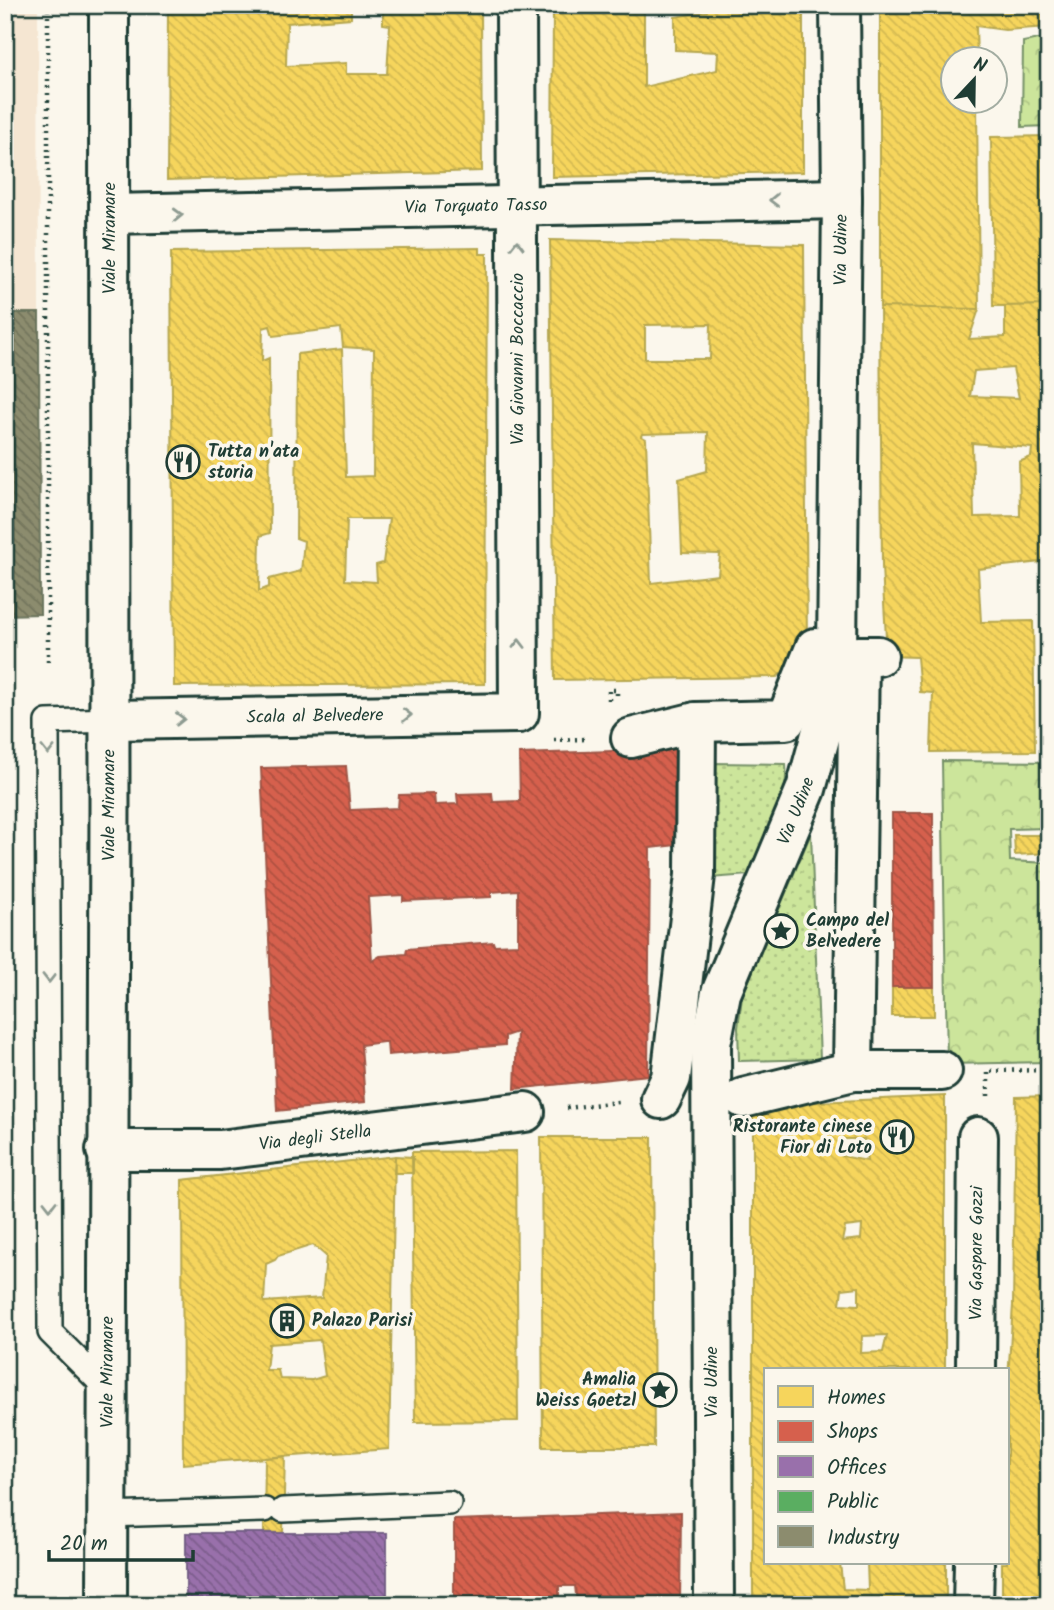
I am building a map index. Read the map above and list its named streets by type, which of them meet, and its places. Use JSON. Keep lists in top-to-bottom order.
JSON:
{
  "streets": {
    "street": [
      "Via Torquato Tasso",
      "Viale Miramare",
      "Via Udine",
      "Via Giovanni Boccaccio",
      "Scala al Belvedere",
      "Via degli Stella",
      "Via Gaspare Gozzi"
    ]
  },
  "crossings": [
    ["Via Torquato Tasso", "Viale Miramare"],
    ["Via Torquato Tasso", "Via Udine"],
    ["Via Torquato Tasso", "Via Giovanni Boccaccio"],
    ["Viale Miramare", "Scala al Belvedere"],
    ["Viale Miramare", "Via degli Stella"],
    ["Via Giovanni Boccaccio", "Scala al Belvedere"]
  ],
  "one_way": ["Via Giovanni Boccaccio", "Scala al Belvedere"],
  "places": {
    "restaurant": ["Tutta n'ata storia", "Ristorante cinese Fior di Loto"],
    "place": ["Campo del Belvedere", "Amalia Weiss Goetzl"],
    "building": ["Palazo Parisi"]
  },
  "legend": [
    "Homes",
    "Shops",
    "Offices",
    "Public",
    "Industry"
  ],
  "scale_bar": "20 m",
  "north": "top"
}
